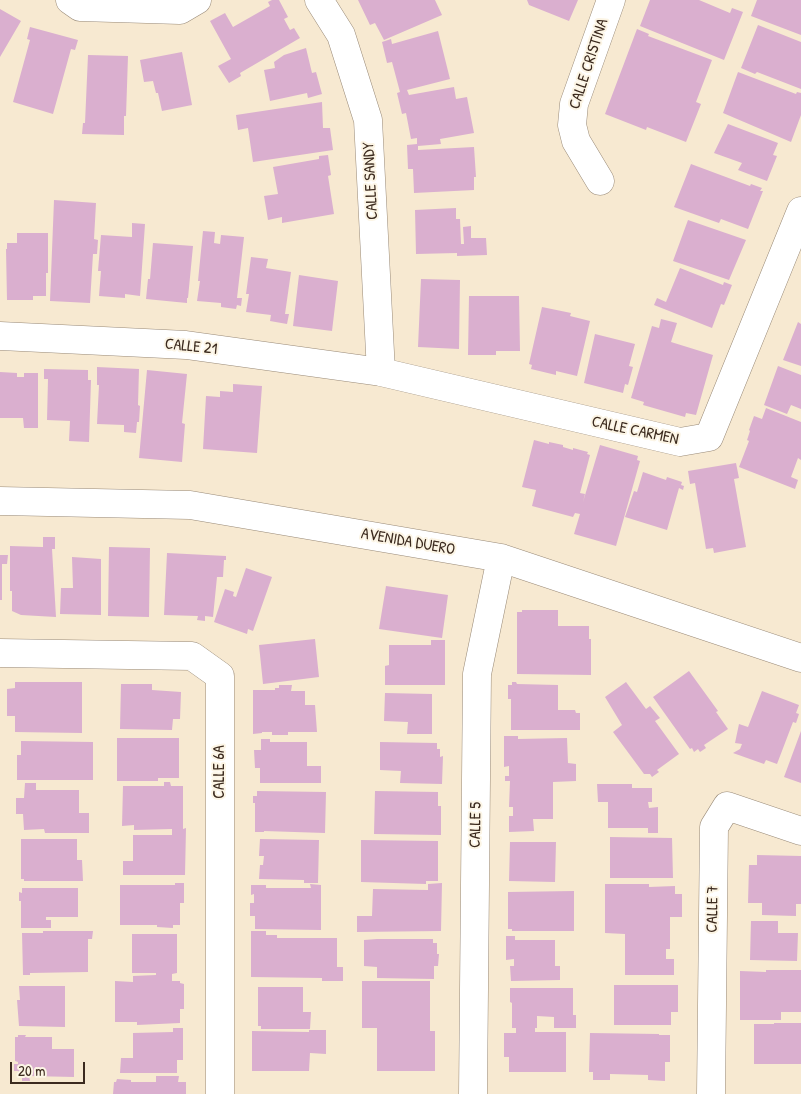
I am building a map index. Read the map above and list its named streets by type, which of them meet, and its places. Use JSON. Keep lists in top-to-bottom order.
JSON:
{
  "streets": {
    "street": [
      "CALLE CRISTINA",
      "CALLE SANDY",
      "CALLE 21",
      "CALLE CARMEN",
      "AVENIDA DUERO",
      "CALLE 6A",
      "CALLE 5",
      "CALLE 7"
    ]
  },
  "crossings": [
    ["CALLE SANDY", "CALLE 21"],
    ["CALLE SANDY", "CALLE CARMEN"],
    ["CALLE 21", "CALLE CARMEN"],
    ["AVENIDA DUERO", "CALLE 5"]
  ],
  "scale_bar": "20 m"
}
